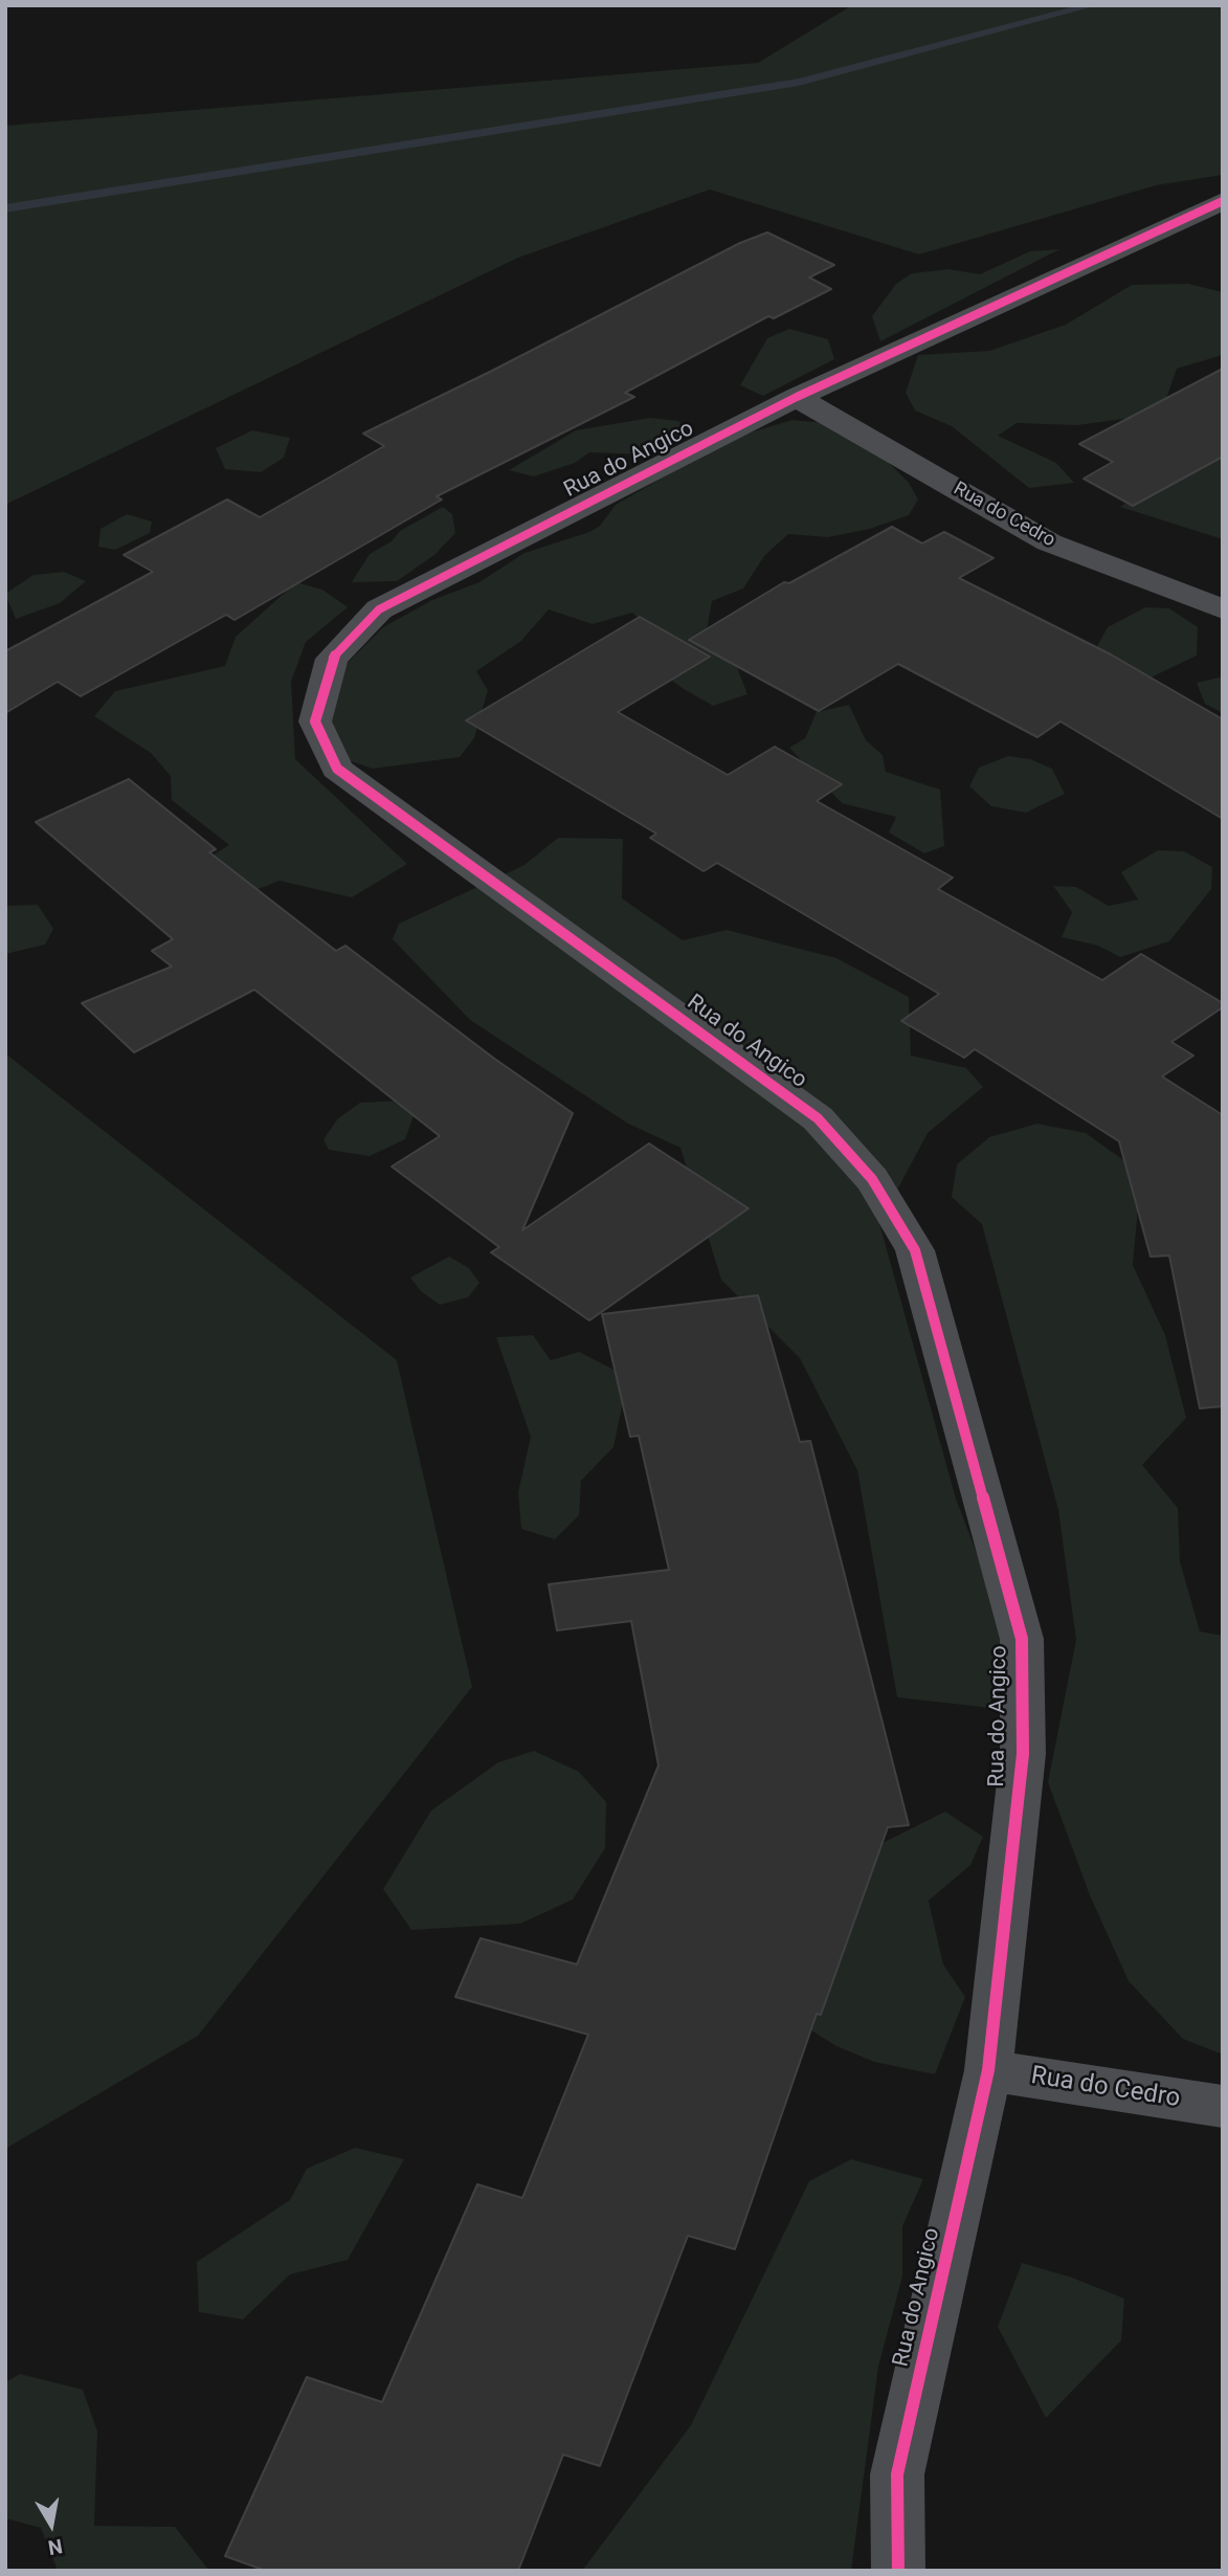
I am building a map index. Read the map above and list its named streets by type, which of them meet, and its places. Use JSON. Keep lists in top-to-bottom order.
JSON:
{
  "streets": {
    "street": ["Rua do Angico", "Rua do Cedro"]
  },
  "crossings": [
    ["Rua do Angico", "Rua do Cedro"]
  ],
  "north": "bottom"
}
